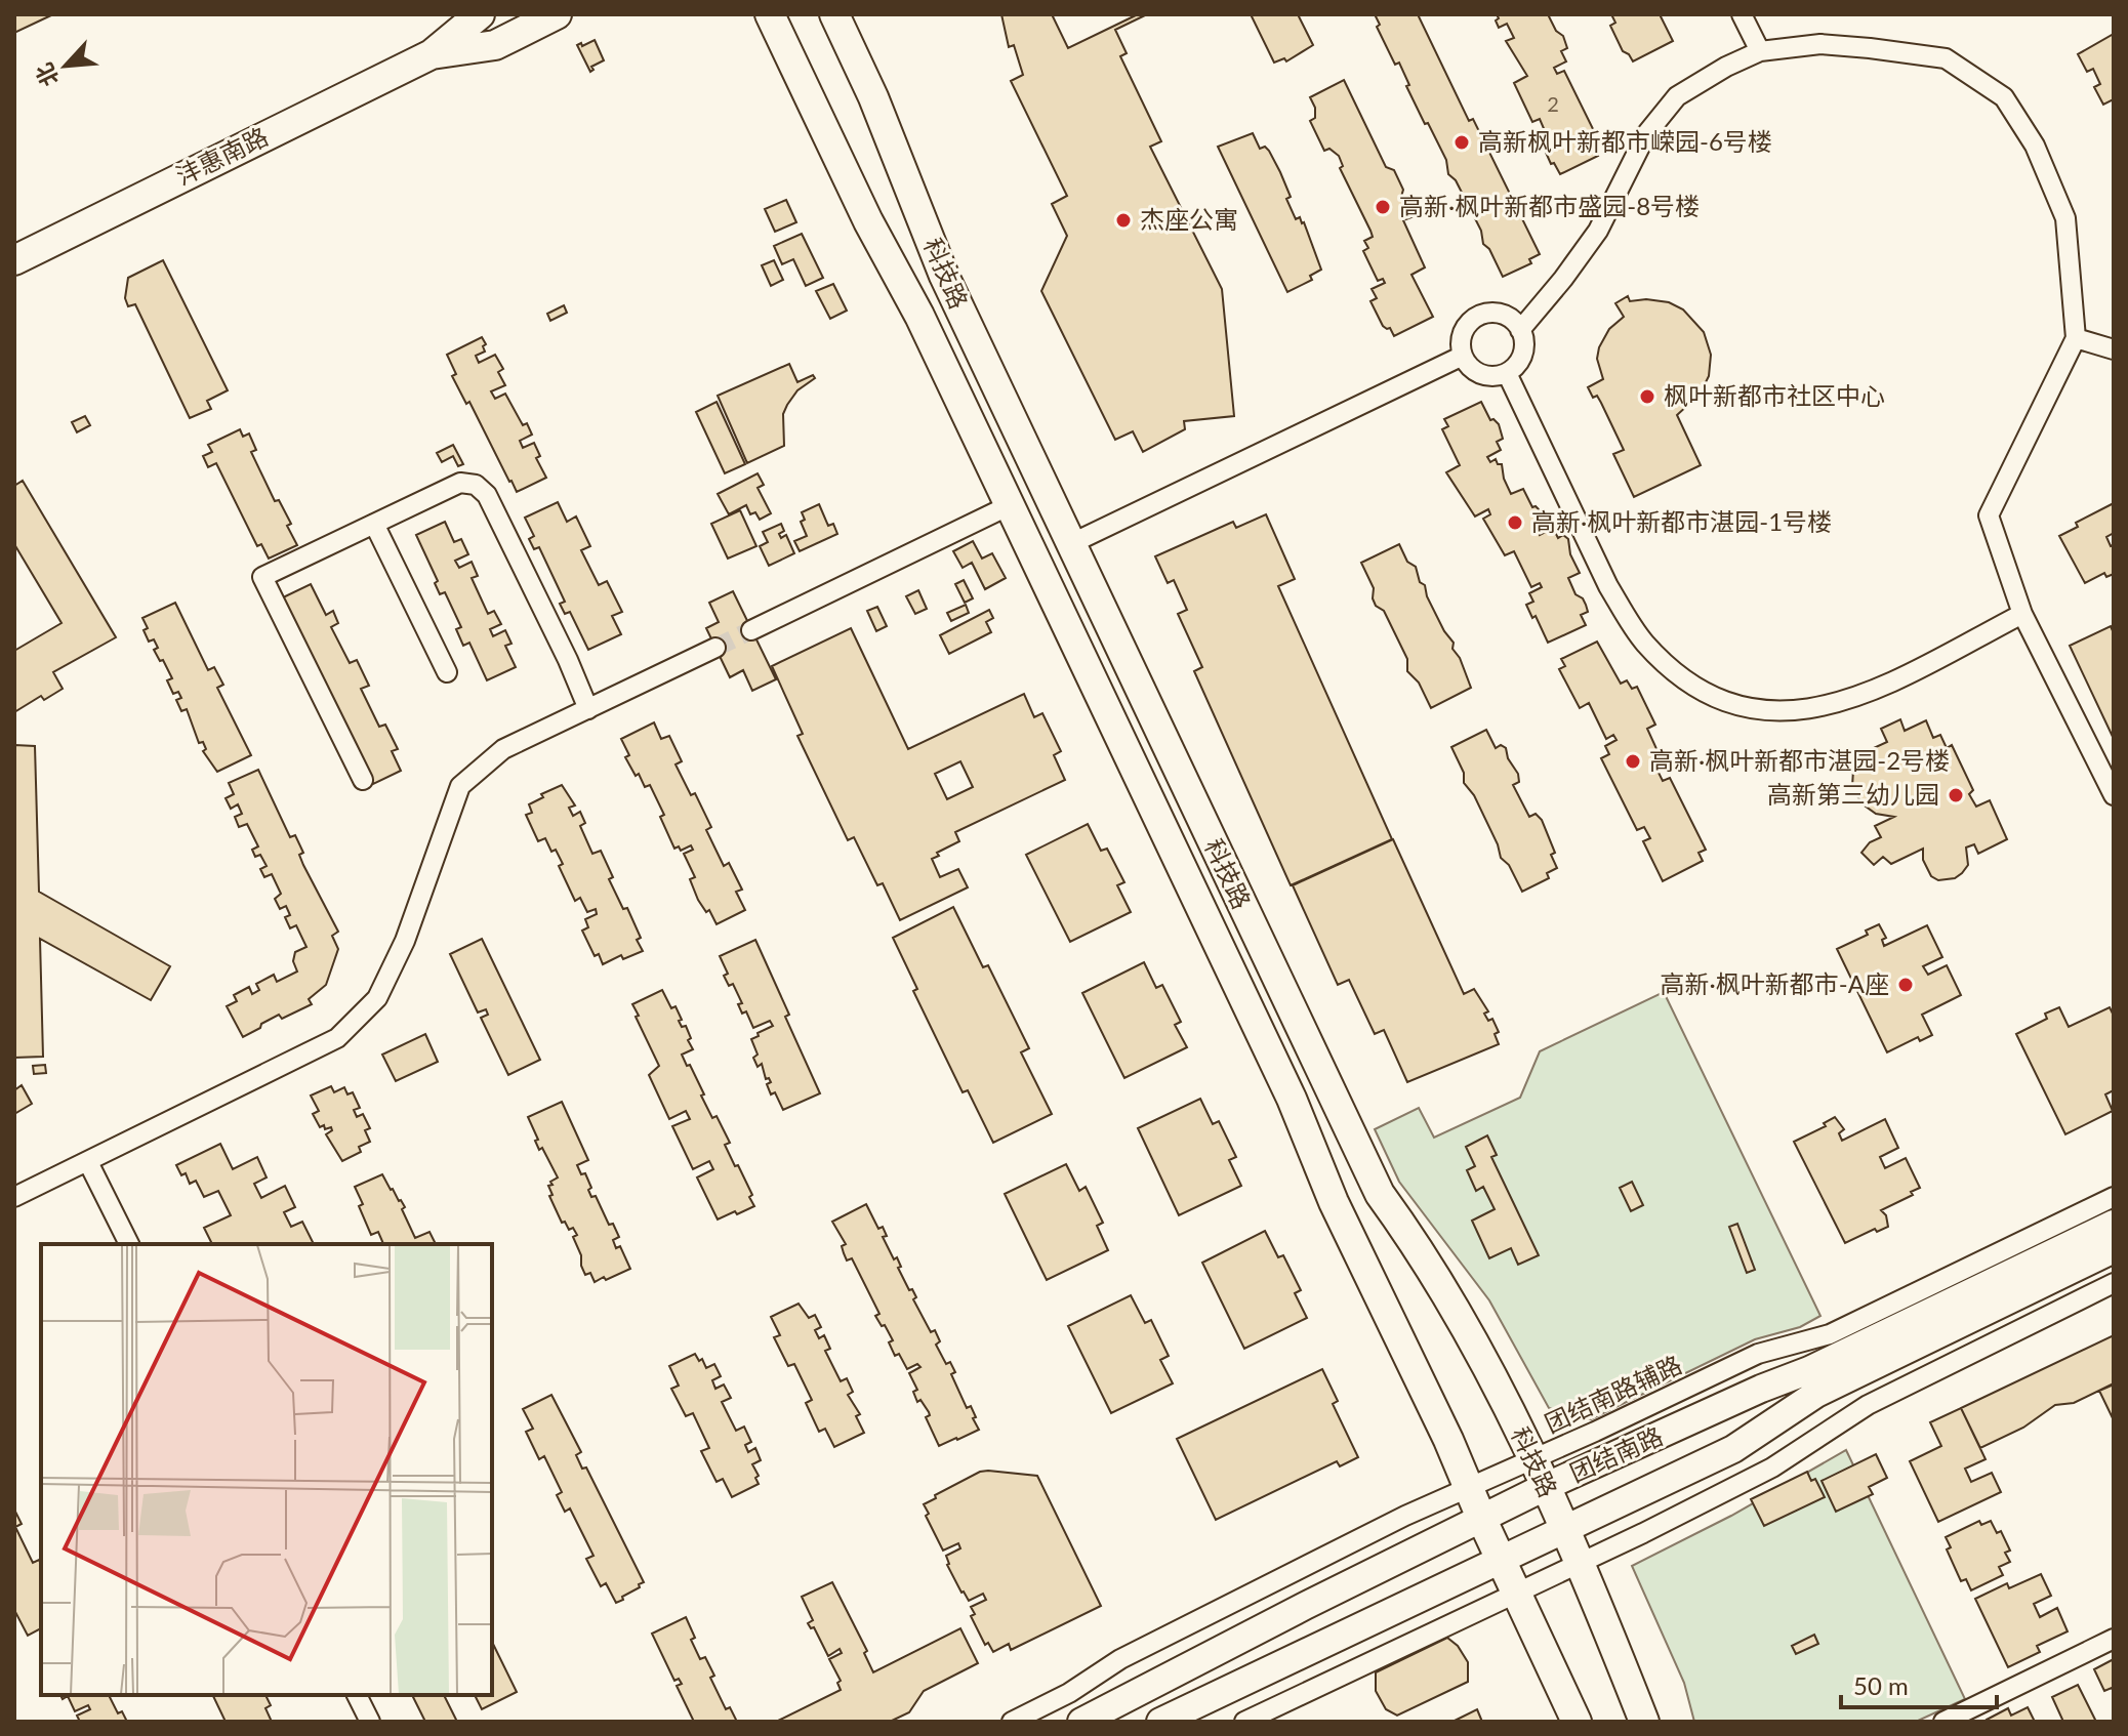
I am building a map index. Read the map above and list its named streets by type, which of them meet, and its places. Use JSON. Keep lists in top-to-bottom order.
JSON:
{
  "streets": {
    "main road": ["沣惠南路", "科技路", "团结南路"],
    "street": ["团结南路辅路"]
  },
  "crossings": [
    ["科技路", "团结南路辅路"],
    ["科技路", "团结南路"]
  ],
  "places": [
    "高新枫叶新都市嵘园-6号楼",
    "高新·枫叶新都市盛园-8号楼",
    "杰座公寓",
    "枫叶新都市社区中心",
    "高新·枫叶新都市湛园-1号楼",
    "高新·枫叶新都市湛园-2号楼",
    "高新第三幼儿园",
    "高新·枫叶新都市-A座"
  ],
  "house_numbers": ["2"],
  "scale_bar": "50 m",
  "north": "bottom left"
}
